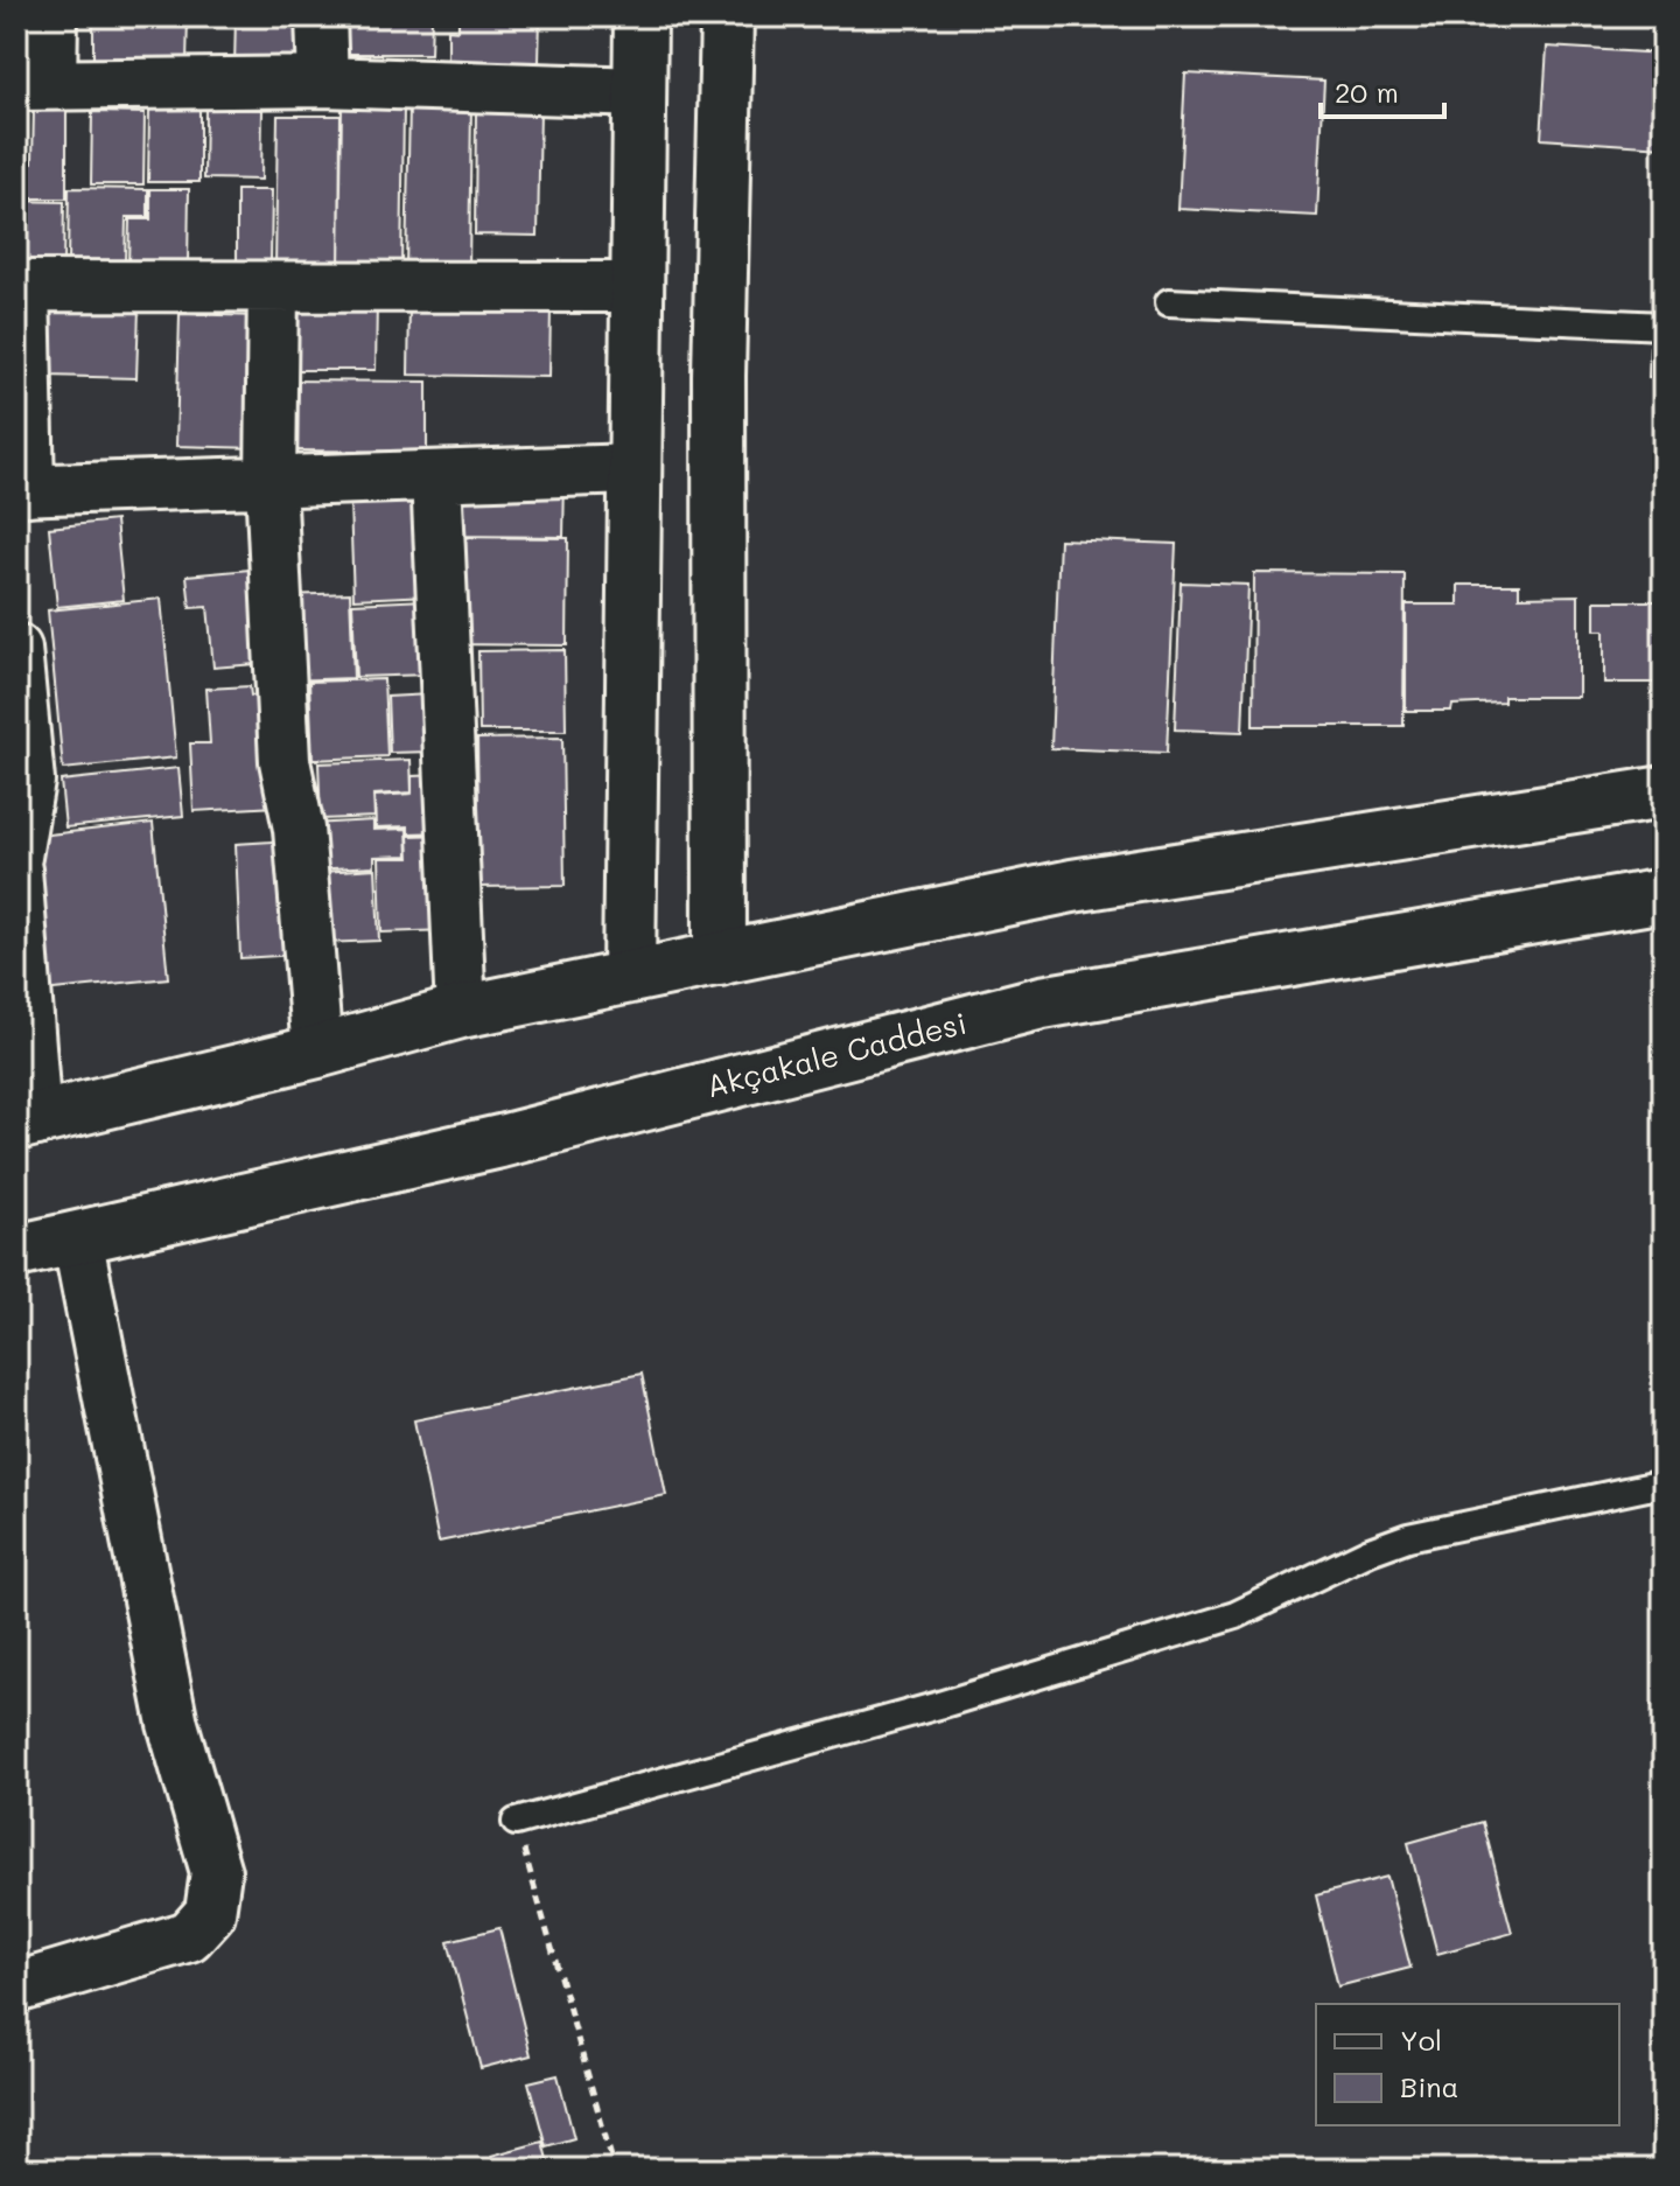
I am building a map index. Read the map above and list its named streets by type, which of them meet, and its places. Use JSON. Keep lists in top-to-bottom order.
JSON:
{
  "streets": {
    "main road": ["Akçakale Caddesi"]
  },
  "legend": ["Yol", "Bina"],
  "scale_bar": "20 m"
}
